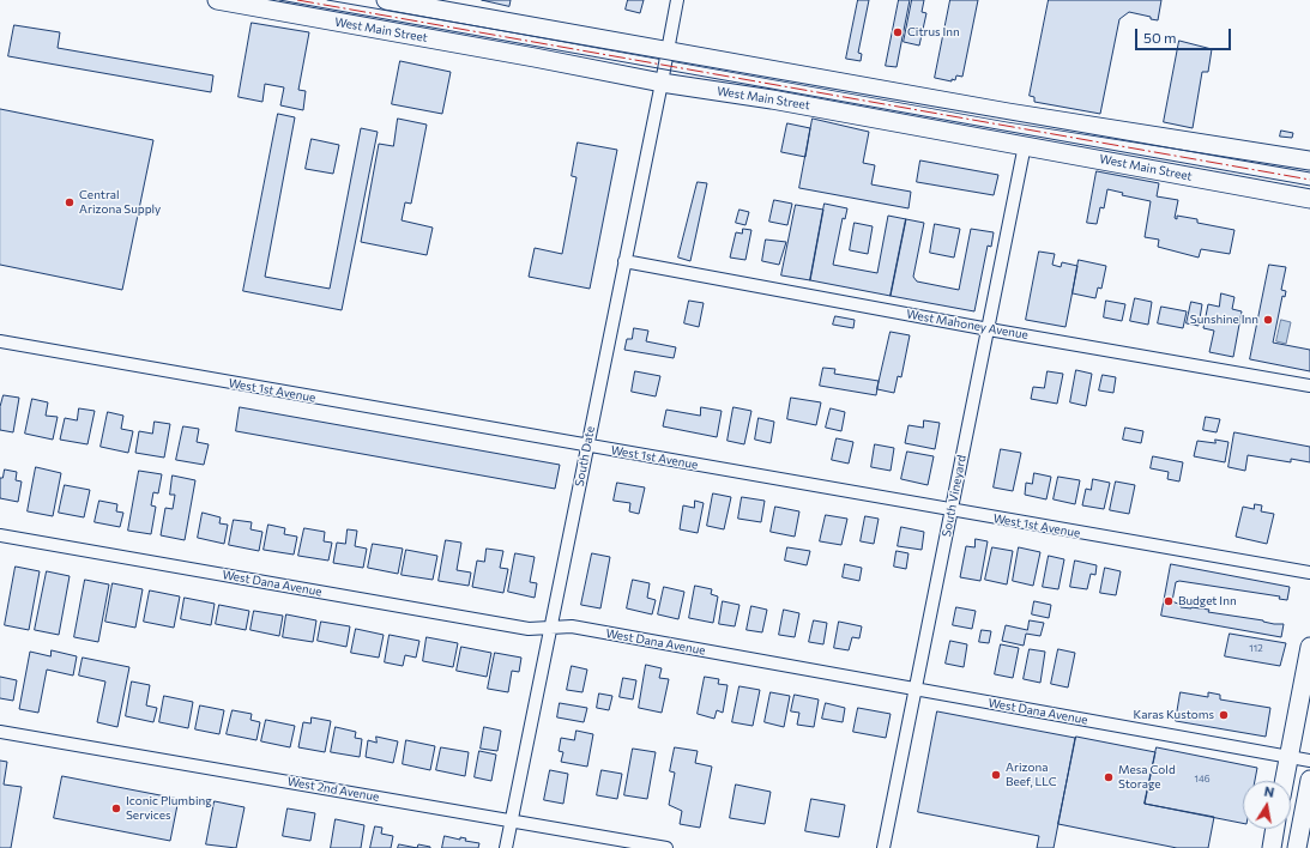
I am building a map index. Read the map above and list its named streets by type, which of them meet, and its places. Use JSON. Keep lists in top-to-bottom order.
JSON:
{
  "streets": {
    "main road": ["West Main Street"],
    "street": [
      "West Mahoney Avenue",
      "West 1st Avenue",
      "South Date",
      "South Vineyard",
      "West Dana Avenue",
      "West 2nd Avenue"
    ]
  },
  "crossings": [
    ["West Main Street", "South Date"],
    ["West Main Street", "South Vineyard"],
    ["West Mahoney Avenue", "South Date"],
    ["West Mahoney Avenue", "South Vineyard"],
    ["West 1st Avenue", "South Date"],
    ["West 1st Avenue", "South Vineyard"],
    ["South Date", "West Dana Avenue"],
    ["South Date", "West 2nd Avenue"],
    ["South Vineyard", "West Dana Avenue"]
  ],
  "places": [
    "Citrus Inn",
    "Central Arizona Supply",
    "Sunshine Inn",
    "Budget Inn",
    "Karas Kustoms",
    "Arizona Beef, LLC",
    "Mesa Cold Storage",
    "Iconic Plumbing Services"
  ],
  "house_numbers": ["112", "146"],
  "scale_bar": "50 m",
  "north": "top"
}
